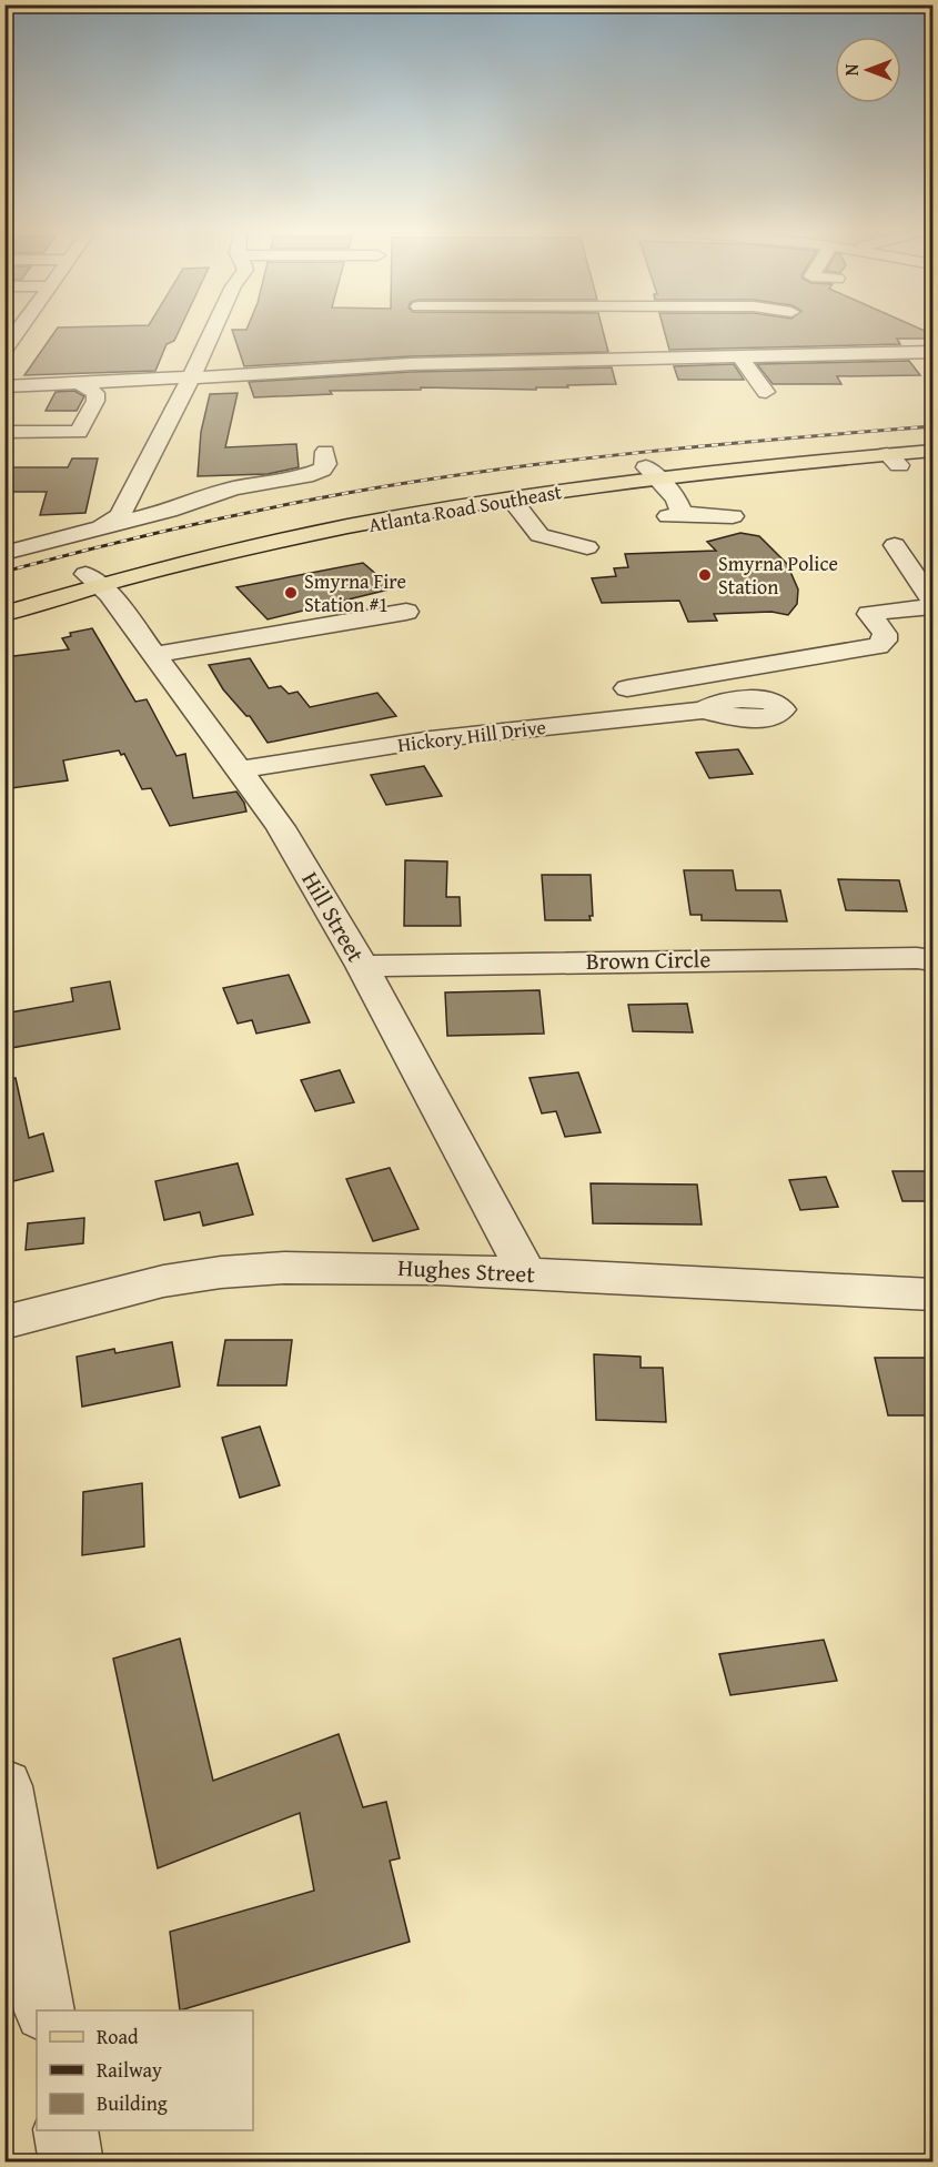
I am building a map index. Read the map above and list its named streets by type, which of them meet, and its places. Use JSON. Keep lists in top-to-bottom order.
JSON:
{
  "streets": {
    "main road": ["Atlanta Road Southeast"],
    "street": [
      "Hickory Hill Drive",
      "Hill Street",
      "Brown Circle",
      "Hughes Street"
    ]
  },
  "crossings": [
    ["Atlanta Road Southeast", "Hill Street"],
    ["Hickory Hill Drive", "Hill Street"],
    ["Hill Street", "Brown Circle"],
    ["Hill Street", "Hughes Street"]
  ],
  "places": ["Smyrna Police Station", "Smyrna Fire Station #1"],
  "legend": ["Road", "Railway", "Building"],
  "north": "left"
}
